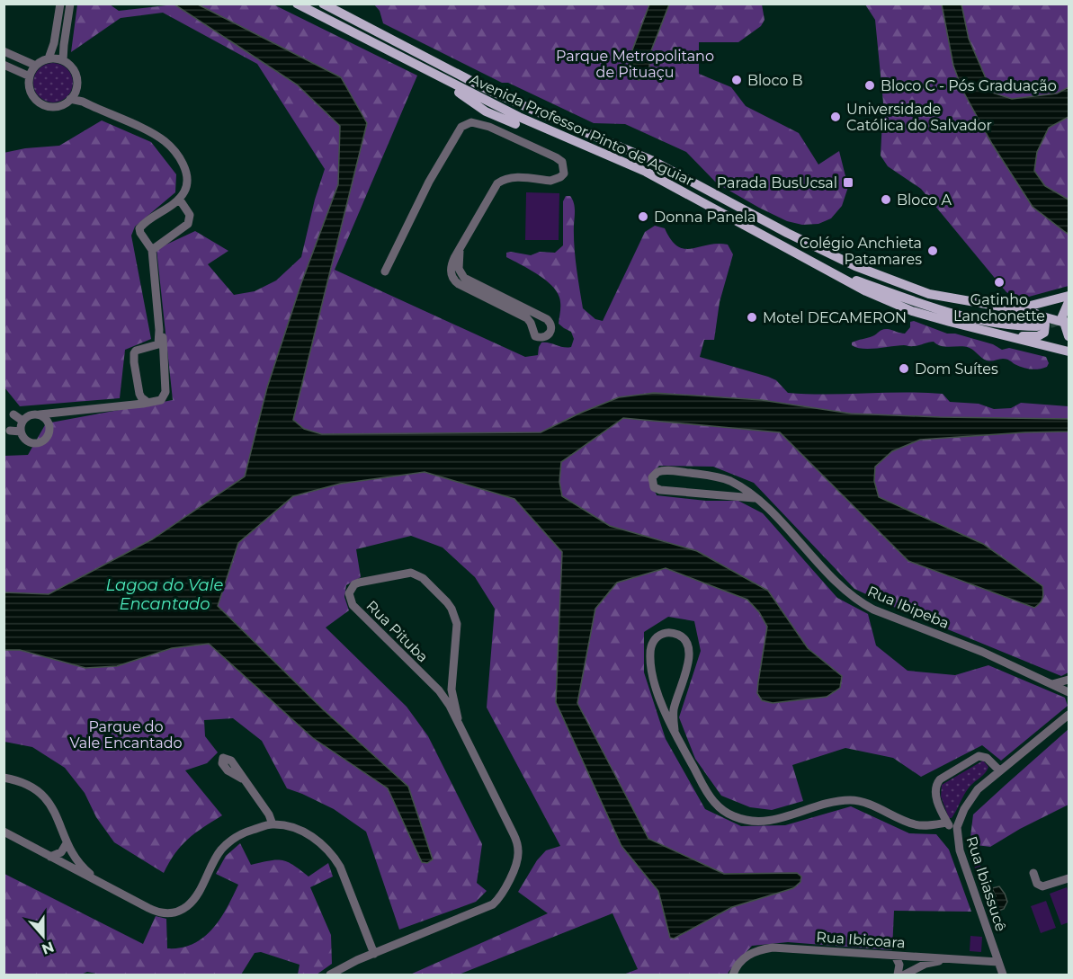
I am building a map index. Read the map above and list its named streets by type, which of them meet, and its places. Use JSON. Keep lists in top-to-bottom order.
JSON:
{
  "streets": {
    "main road": ["Avenida Professor Pinto de Aguiar"],
    "street": [
      "Rua Ibipeba",
      "Rua Pituba",
      "Rua Ibiassucê",
      "Rua Ibicoara"
    ]
  },
  "crossings": [
    ["Rua Ibiassucê", "Rua Ibicoara"]
  ],
  "water": ["Lagoa do Vale Encantado"],
  "parks": ["Parque Metropolitano de Pituaçu", "Parque do Vale Encantado"],
  "places": {
    "other": [
      "Bloco B",
      "Bloco C - Pós Graduação",
      "Universidade Católica do Salvador",
      "Bloco A",
      "Donna Panela",
      "Colégio Anchieta Patamares",
      "Gatinho Lanchonette",
      "Motel DECAMERON",
      "Dom Suítes"
    ],
    "transit": ["Parada BusUcsal"]
  },
  "north": "bottom"
}
